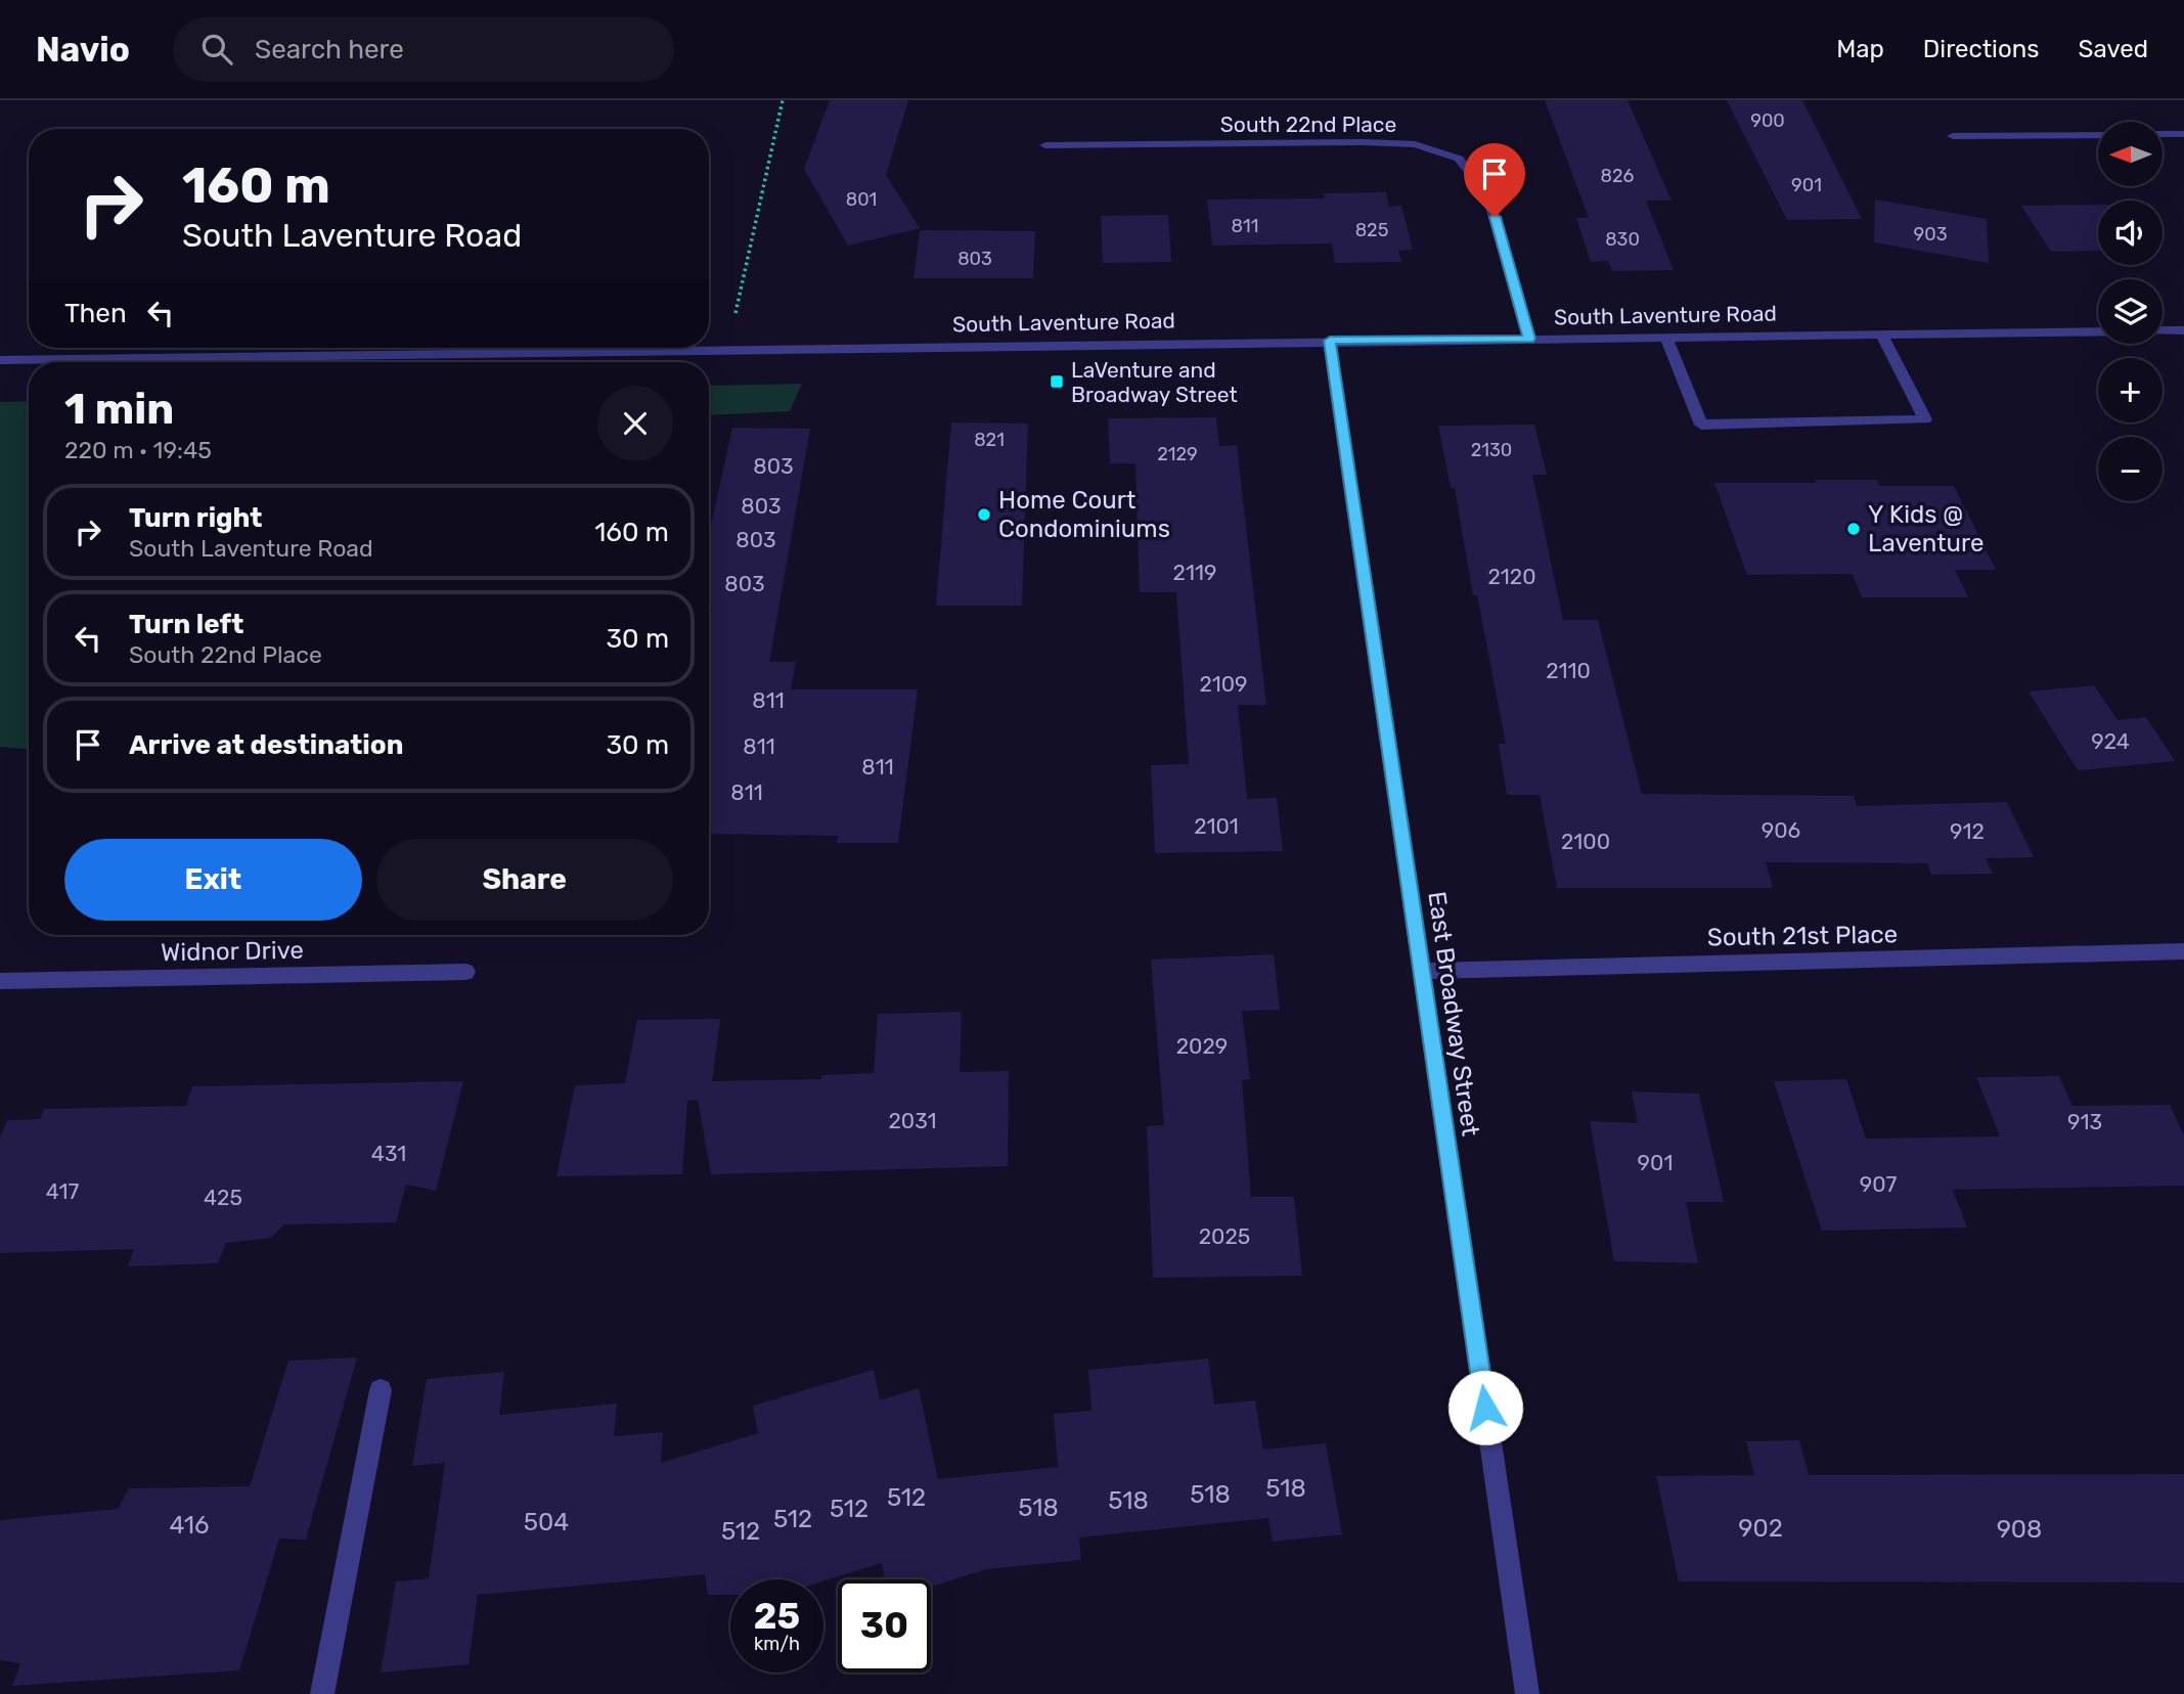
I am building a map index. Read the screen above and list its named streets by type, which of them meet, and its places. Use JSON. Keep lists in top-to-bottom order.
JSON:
{
  "streets": {
    "street": [
      "South 22nd Place",
      "South Laventure Road",
      "South 21st Place",
      "Widnor Drive",
      "East Broadway Street"
    ]
  },
  "crossings": [
    ["South 22nd Place", "South Laventure Road"],
    ["South Laventure Road", "East Broadway Street"],
    ["South 21st Place", "East Broadway Street"]
  ],
  "places": {
    "transit": ["LaVenture and Broadway Street"],
    "other": ["Home Court Condominiums", "Y Kids @ Laventure"]
  },
  "house_numbers": [
    "900",
    "826",
    "901",
    "801",
    "811",
    "825",
    "903",
    "830",
    "803",
    "821",
    "2130",
    "2129",
    "803",
    "803",
    "803",
    "2119",
    "2120",
    "803",
    "2110",
    "2109",
    "811",
    "924",
    "811",
    "811",
    "811",
    "2101",
    "906",
    "912",
    "2100",
    "2029",
    "2031",
    "913",
    "431",
    "901",
    "907",
    "417",
    "425",
    "2025",
    "518",
    "518",
    "512",
    "518",
    "518",
    "512",
    "512",
    "504",
    "416",
    "902",
    "908",
    "512"
  ],
  "north": "left",
  "page": {
    "header": "Navio",
    "search": "Search here",
    "nav": ["Map", "Directions", "Saved"],
    "map_buttons": ["+", "−"],
    "turn": ["160 m", "South Laventure Road"],
    "then": "Then",
    "heading": ["1 min", "220 m · 19:45"],
    "list": [
      {
        "name": "Turn right",
        "note": "South Laventure Road",
        "value": "160 m"
      },
      {
        "name": "Turn left",
        "note": "South 22nd Place",
        "value": "30 m"
      },
      {
        "name": "Arrive at destination",
        "value": "30 m"
      }
    ],
    "buttons": ["Exit", "Share"],
    "speed": "25 km/h",
    "limit": "30"
  }
}
